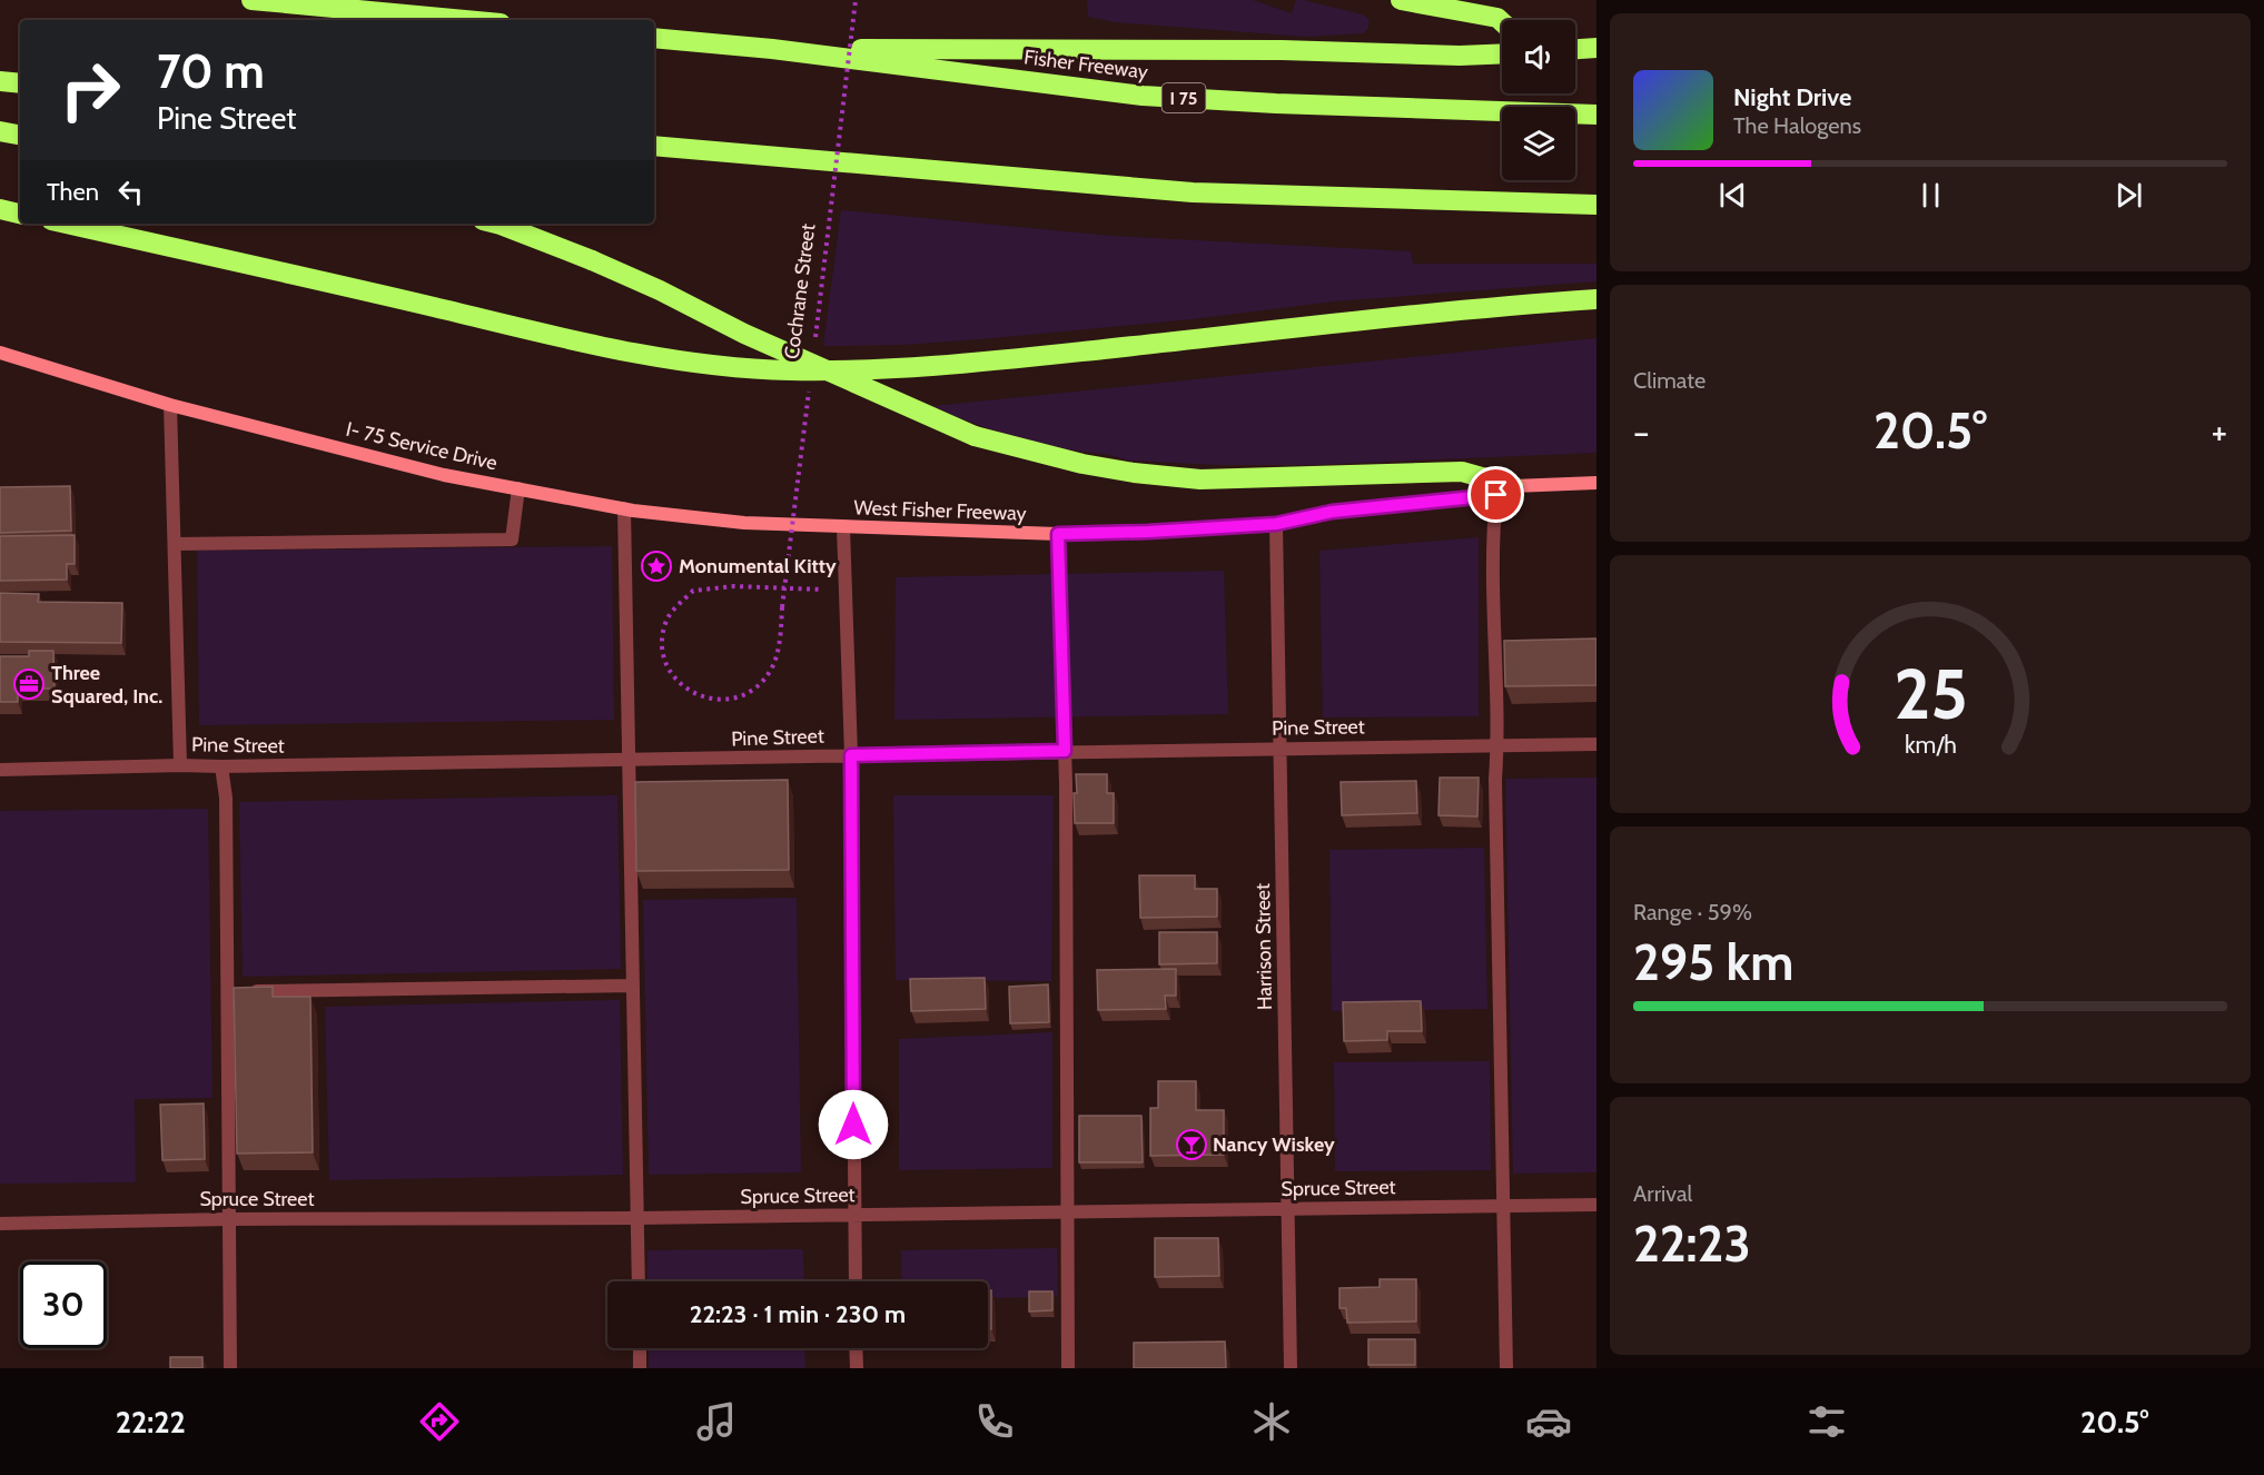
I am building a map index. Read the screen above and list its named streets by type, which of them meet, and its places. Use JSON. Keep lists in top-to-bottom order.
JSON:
{
  "streets": {
    "highway": ["Fisher Freeway", "I 75"],
    "street": [
      "I- 75 Service Drive",
      "West Fisher Freeway",
      "Pine Street",
      "Harrison Street",
      "Spruce Street"
    ],
    "path": ["Cochrane Street"]
  },
  "crossings": [
    ["I- 75 Service Drive", "West Fisher Freeway"],
    ["West Fisher Freeway", "Harrison Street"],
    ["Pine Street", "Harrison Street"],
    ["Harrison Street", "Spruce Street"]
  ],
  "places": {
    "place": ["Monumental Kitty"],
    "office": ["Three Squared, Inc."],
    "bar": ["Nancy Wiskey"]
  },
  "page": {
    "turn": ["70 m", "Pine Street"],
    "song": ["Night Drive", "The Halogens"],
    "then": "Then",
    "tile": [
      "Climate",
      ["Range · 59%", "295 km"],
      ["Arrival", "22:23"]
    ],
    "heat": ["−", "20.5°", "+"],
    "limit": "30",
    "trip": "22:23 · 1 min · 230 m",
    "tabs": ["22:22", "20.5°"],
    "gauge": ["25", "km/h"]
  }
}
